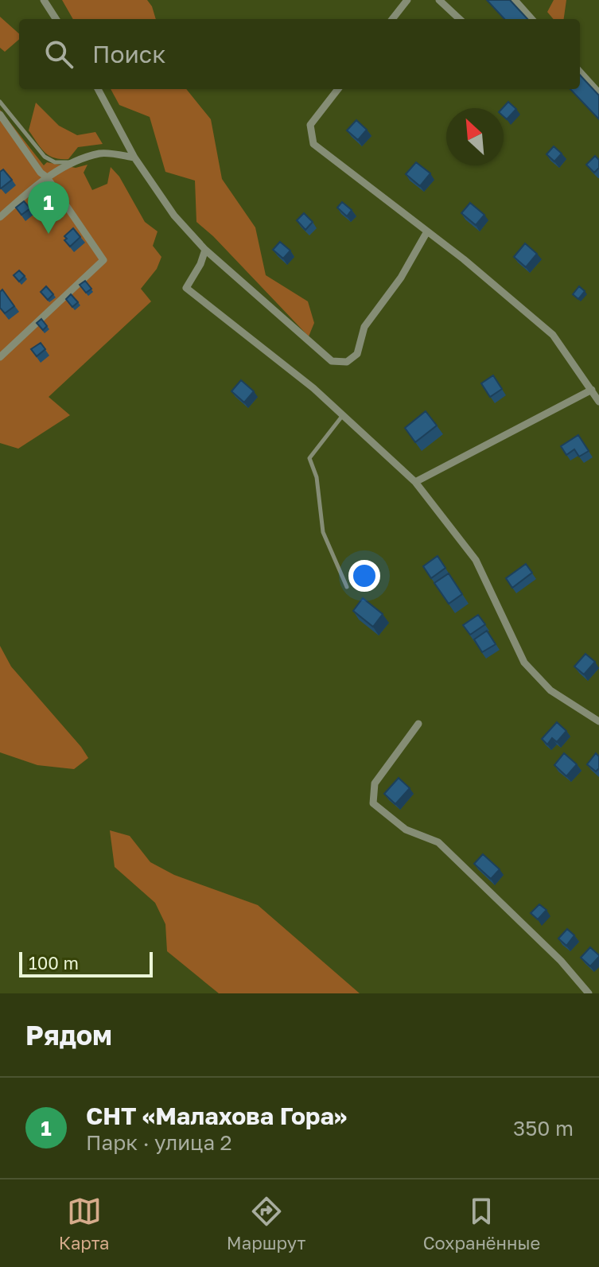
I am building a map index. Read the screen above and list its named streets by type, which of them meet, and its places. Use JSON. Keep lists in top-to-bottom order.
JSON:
{
  "scale_bar": "100 m",
  "north": "top left",
  "page": {
    "search": "Поиск",
    "pins": "1",
    "scale": "100 m",
    "heading": "Рядом",
    "list": [
      {
        "mark": "1",
        "name": "СНТ «Малахова Гора»",
        "note": "Парк · улица 2",
        "value": "350 m"
      }
    ],
    "nav": ["Карта", "Маршрут", "Сохранённые"]
  }
}
